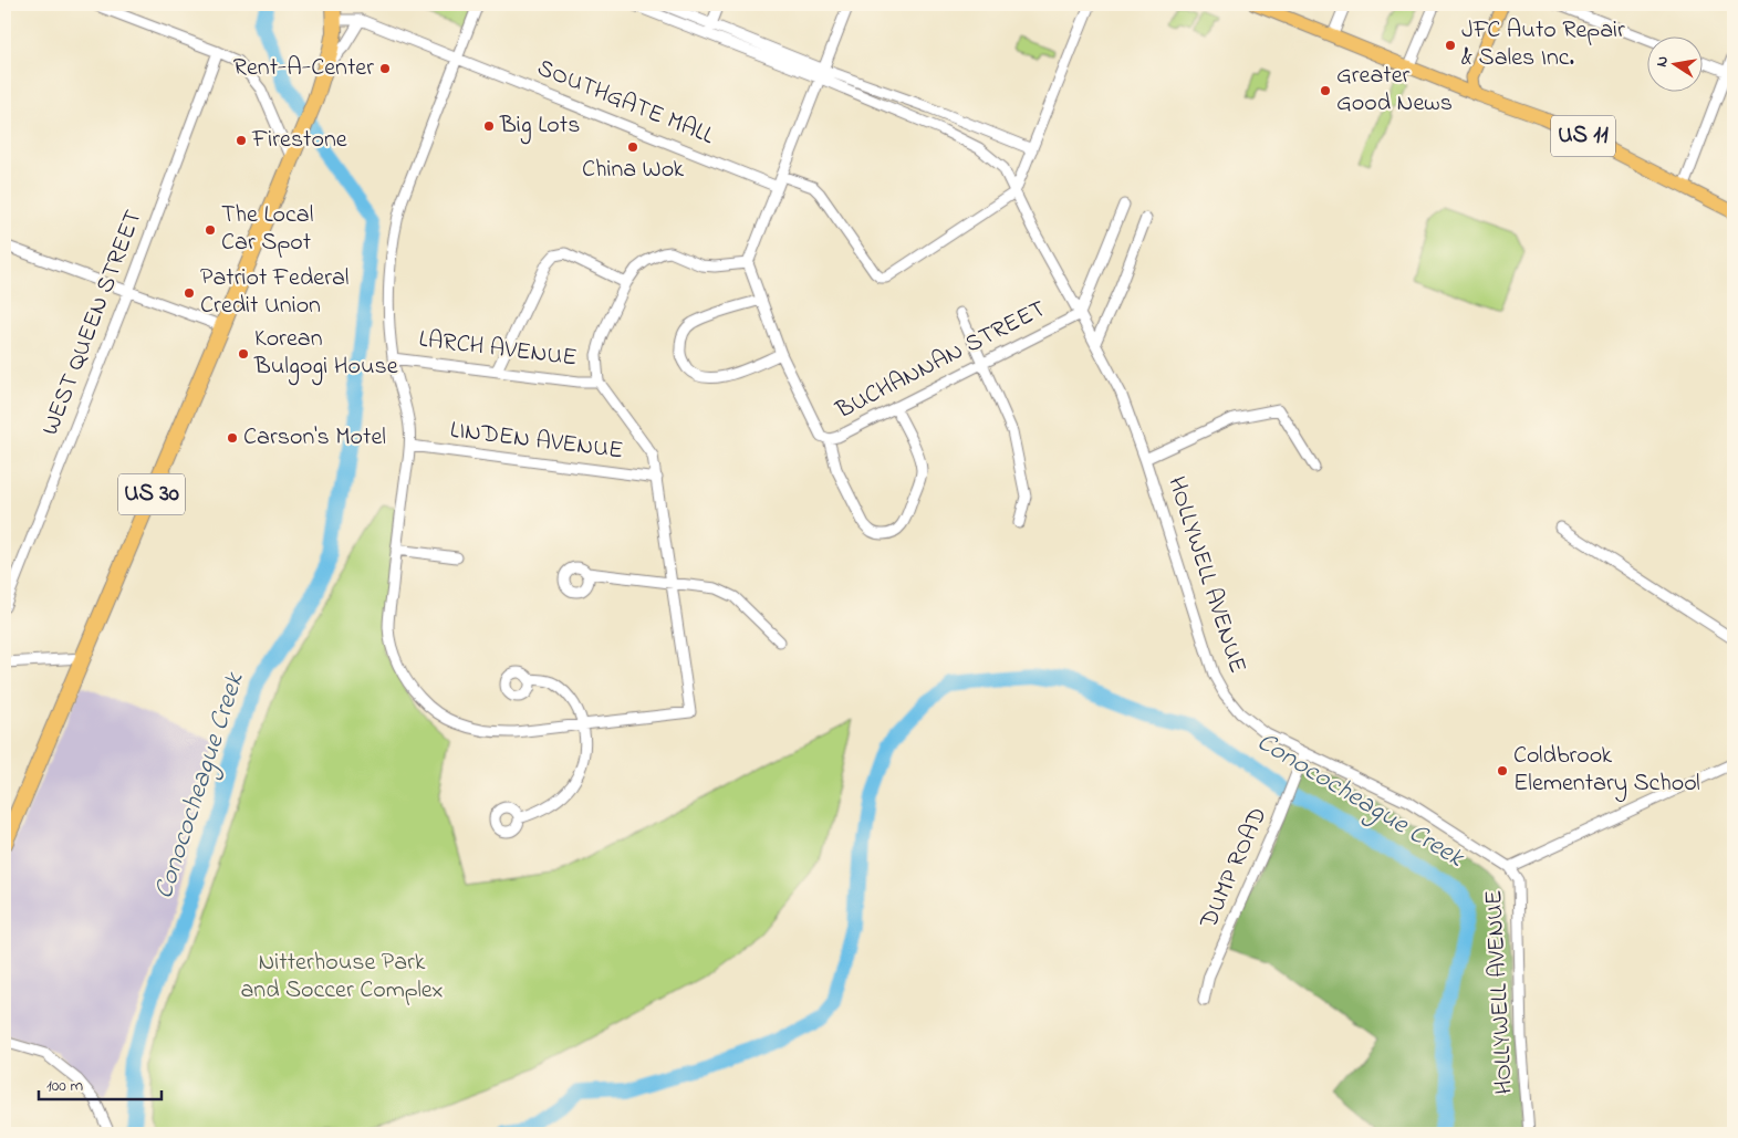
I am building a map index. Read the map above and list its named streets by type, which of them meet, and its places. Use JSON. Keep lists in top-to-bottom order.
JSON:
{
  "streets": {
    "highway": ["US 30"],
    "main road": ["US 11"],
    "street": [
      "SOUTHGATE MALL",
      "WEST QUEEN STREET",
      "LARCH AVENUE",
      "BUCHANNAN STREET",
      "LINDEN AVENUE",
      "HOLLYWELL AVENUE",
      "DUMP ROAD"
    ]
  },
  "crossings": [
    ["BUCHANNAN STREET", "HOLLYWELL AVENUE"],
    ["HOLLYWELL AVENUE", "DUMP ROAD"]
  ],
  "water": ["Conococheague Creek"],
  "parks": ["Nitterhouse Park and Soccer Complex"],
  "places": [
    "JFC Auto Repair & Sales Inc.",
    "Rent-A-Center",
    "Greater Good News",
    "Big Lots",
    "Firestone",
    "China Wok",
    "The Local Car Spot",
    "Patriot Federal Credit Union",
    "Korean Bulgogi House",
    "Carson's Motel",
    "Coldbrook Elementary School"
  ],
  "scale_bar": "100 m",
  "north": "left"
}
